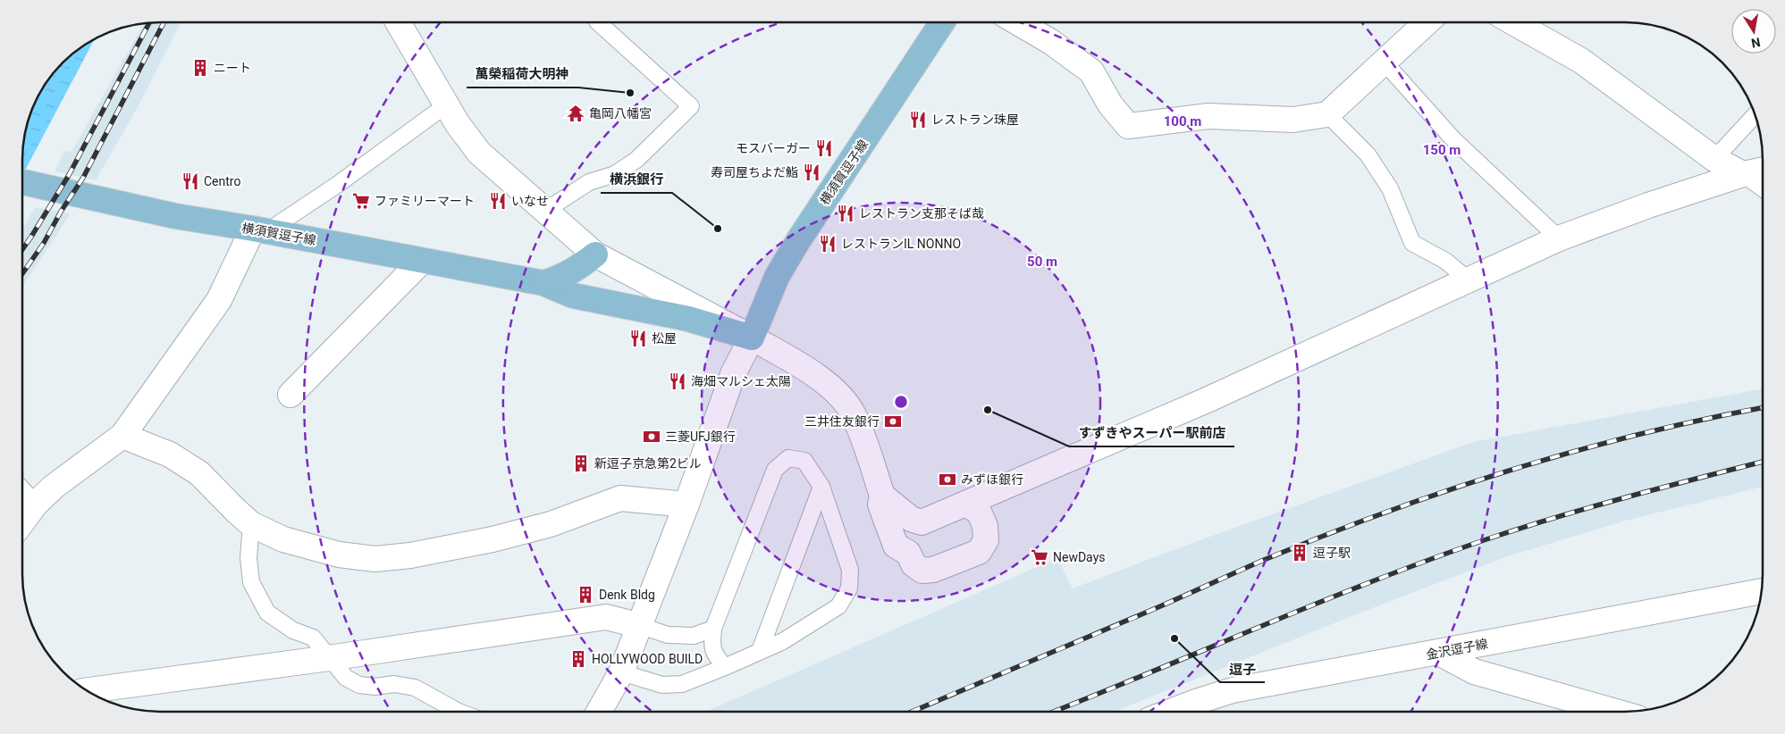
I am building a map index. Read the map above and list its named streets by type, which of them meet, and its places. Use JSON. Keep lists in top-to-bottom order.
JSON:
{
  "streets": {
    "main road": ["横須賀逗子線"],
    "street": ["金沢逗子線"]
  },
  "places": {
    "building": [
      "ニート",
      "新逗子京急第2ビル",
      "逗子駅",
      "Denk Bldg",
      "HOLLYWOOD BUILD"
    ],
    "other": [
      "萬榮稲荷大明神",
      "横浜銀行",
      "すずきやスーパー駅前店",
      "逗子"
    ],
    "temple": ["亀岡八幡宮"],
    "restaurant": [
      "レストラン珠屋",
      "モスバーガー",
      "寿司屋ちよだ鮨",
      "Centro",
      "いなせ",
      "レストラン支那そば哉",
      "レストランIL NONNO",
      "松屋",
      "海畑マルシェ太陽"
    ],
    "supermarket": ["ファミリーマート", "NewDays"],
    "bank": ["三井住友銀行", "三菱UFJ銀行", "みずほ銀行"]
  },
  "north": "bottom",
  "rings": ["100 m", "150 m", "50 m"]
}
